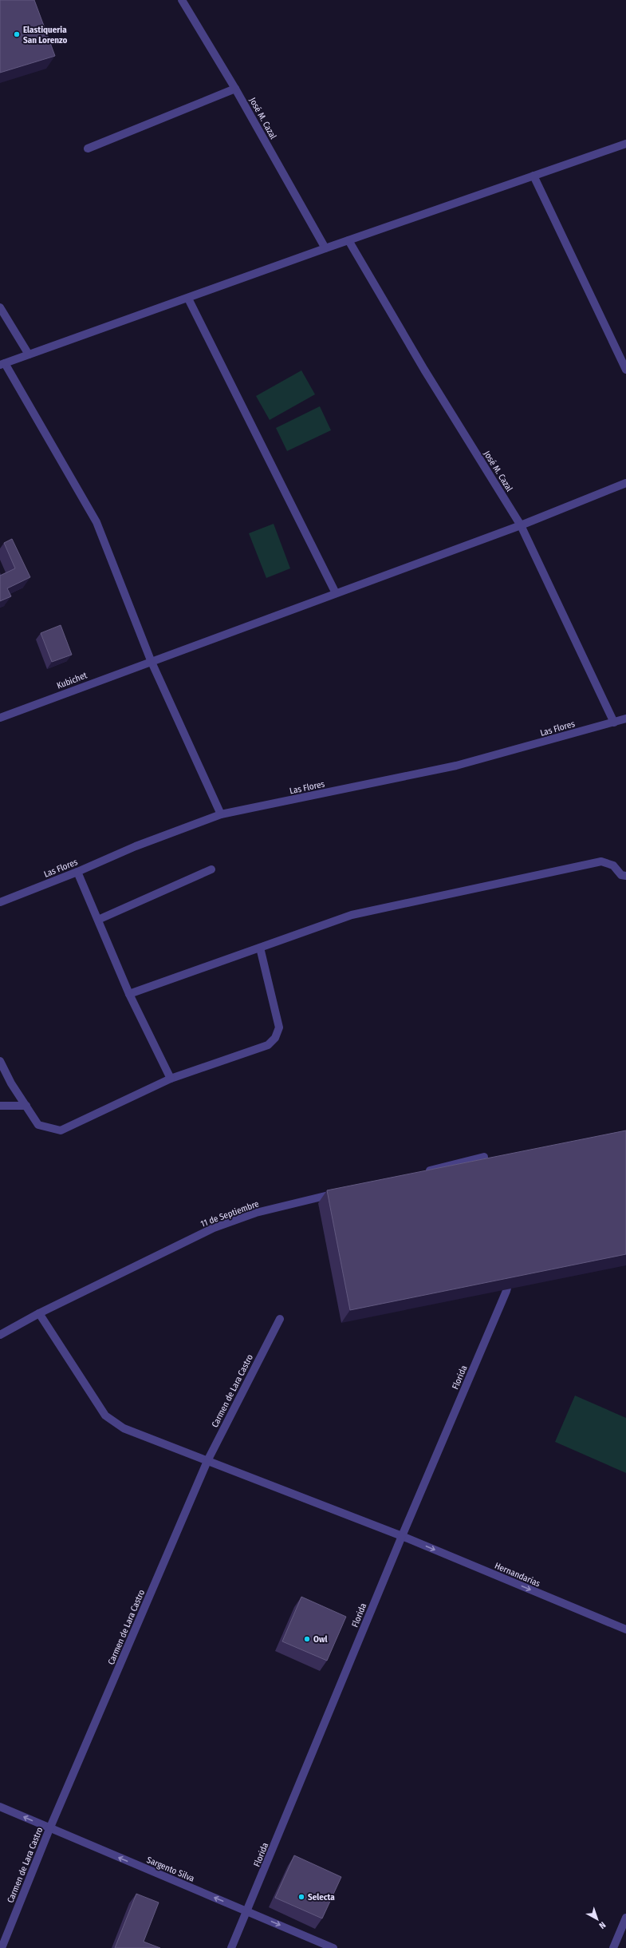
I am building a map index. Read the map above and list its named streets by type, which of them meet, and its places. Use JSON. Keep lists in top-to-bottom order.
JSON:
{
  "streets": {
    "street": [
      "José M. Cazal",
      "Kubichet",
      "Las Flores",
      "11 de Septiembre",
      "Florida",
      "Carmen de Lara Castro",
      "Hernandarias",
      "Sargento Silva"
    ]
  },
  "crossings": [
    ["José M. Cazal", "Kubichet"],
    ["José M. Cazal", "Las Flores"],
    ["11 de Septiembre", "Hernandarias"],
    ["Florida", "Hernandarias"],
    ["Florida", "Sargento Silva"],
    ["Carmen de Lara Castro", "Hernandarias"],
    ["Carmen de Lara Castro", "Sargento Silva"]
  ],
  "one_way": ["Hernandarias"],
  "places": ["Elastiqueria San Lorenzo", "Owl", "Selecta"],
  "north": "bottom right"
}
